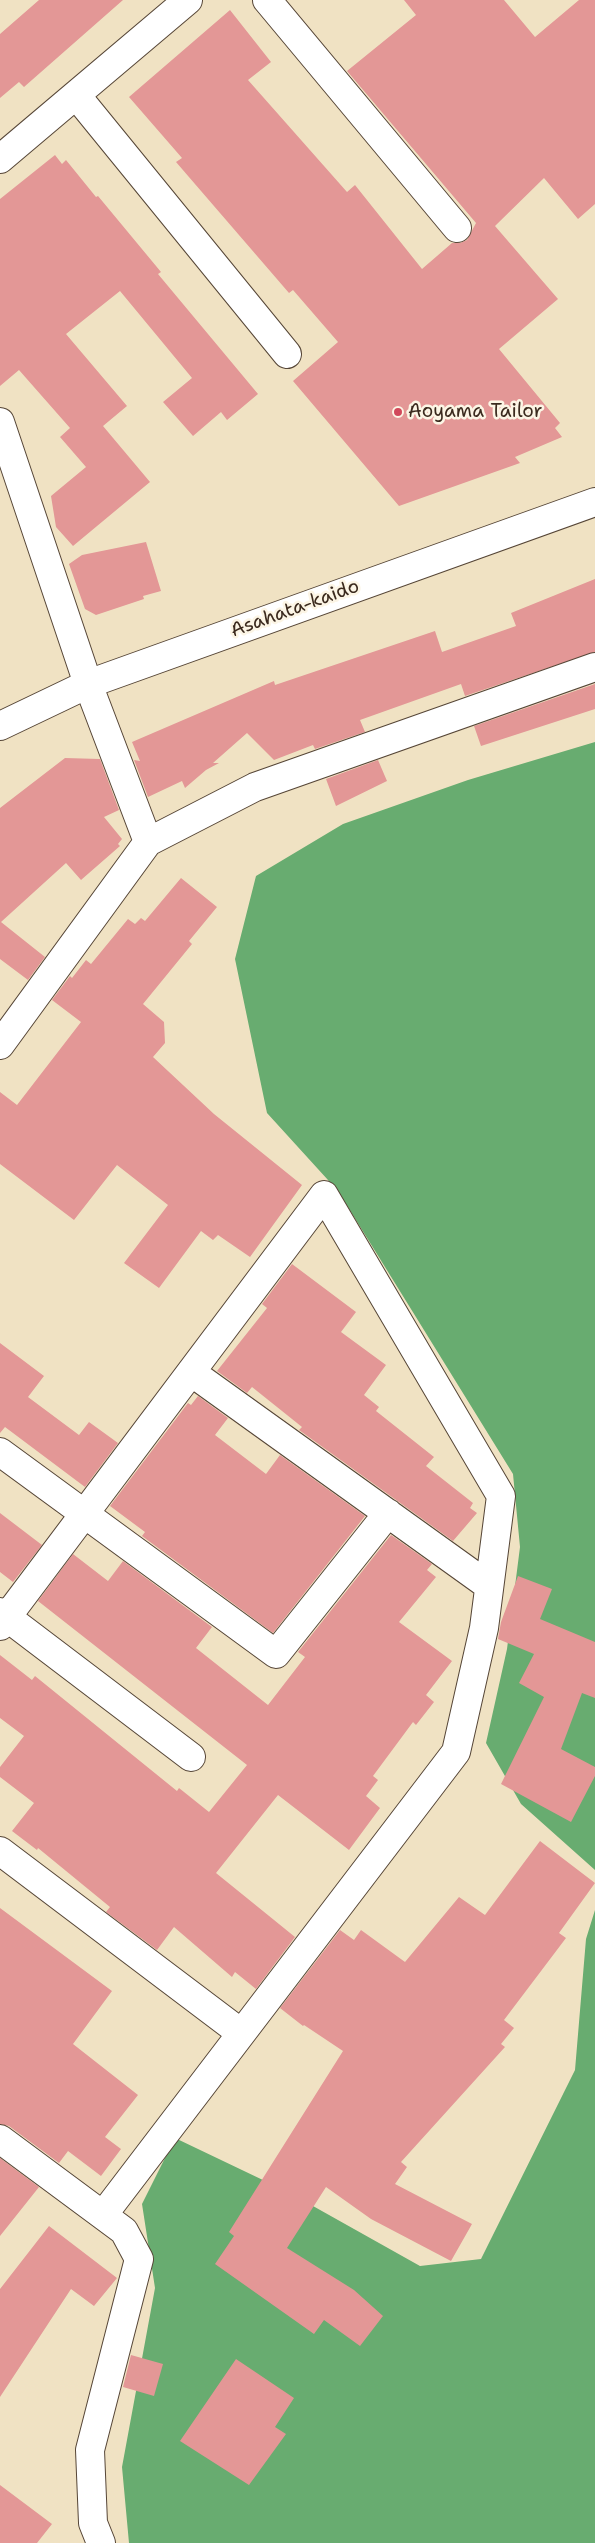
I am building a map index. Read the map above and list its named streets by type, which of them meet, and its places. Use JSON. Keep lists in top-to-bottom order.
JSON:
{
  "streets": {
    "street": ["Asahata-kaido"]
  },
  "places": ["Aoyama Tailor"]
}
